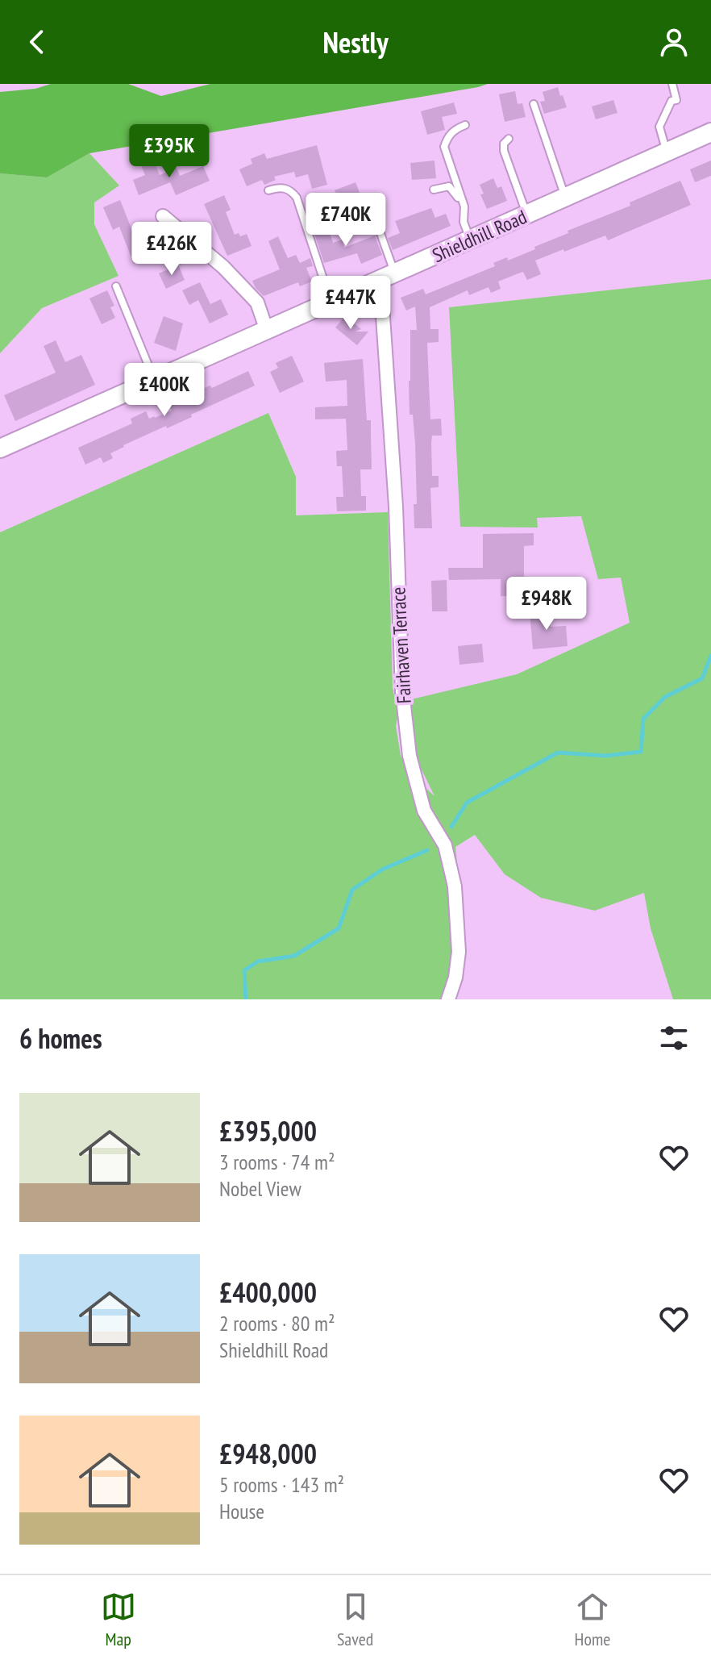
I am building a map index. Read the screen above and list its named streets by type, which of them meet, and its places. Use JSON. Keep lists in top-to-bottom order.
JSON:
{
  "streets": {
    "main road": ["Shieldhill Road"],
    "street": ["Fairhaven Terrace"]
  },
  "crossings": [
    ["Shieldhill Road", "Fairhaven Terrace"]
  ],
  "page": {
    "header": "Nestly",
    "price": [
      "£395K",
      "£740K",
      "£426K",
      "£447K",
      "£400K",
      "£948K"
    ],
    "heading": "6 homes",
    "list": [
      {
        "name": "£395,000",
        "note": "3 rooms · 74 m² · Nobel View"
      },
      {
        "name": "£400,000",
        "note": "2 rooms · 80 m² · Shieldhill Road"
      },
      {
        "name": "£948,000",
        "note": "5 rooms · 143 m² · House"
      }
    ],
    "tabs": ["Map", "Saved", "Home"]
  }
}
